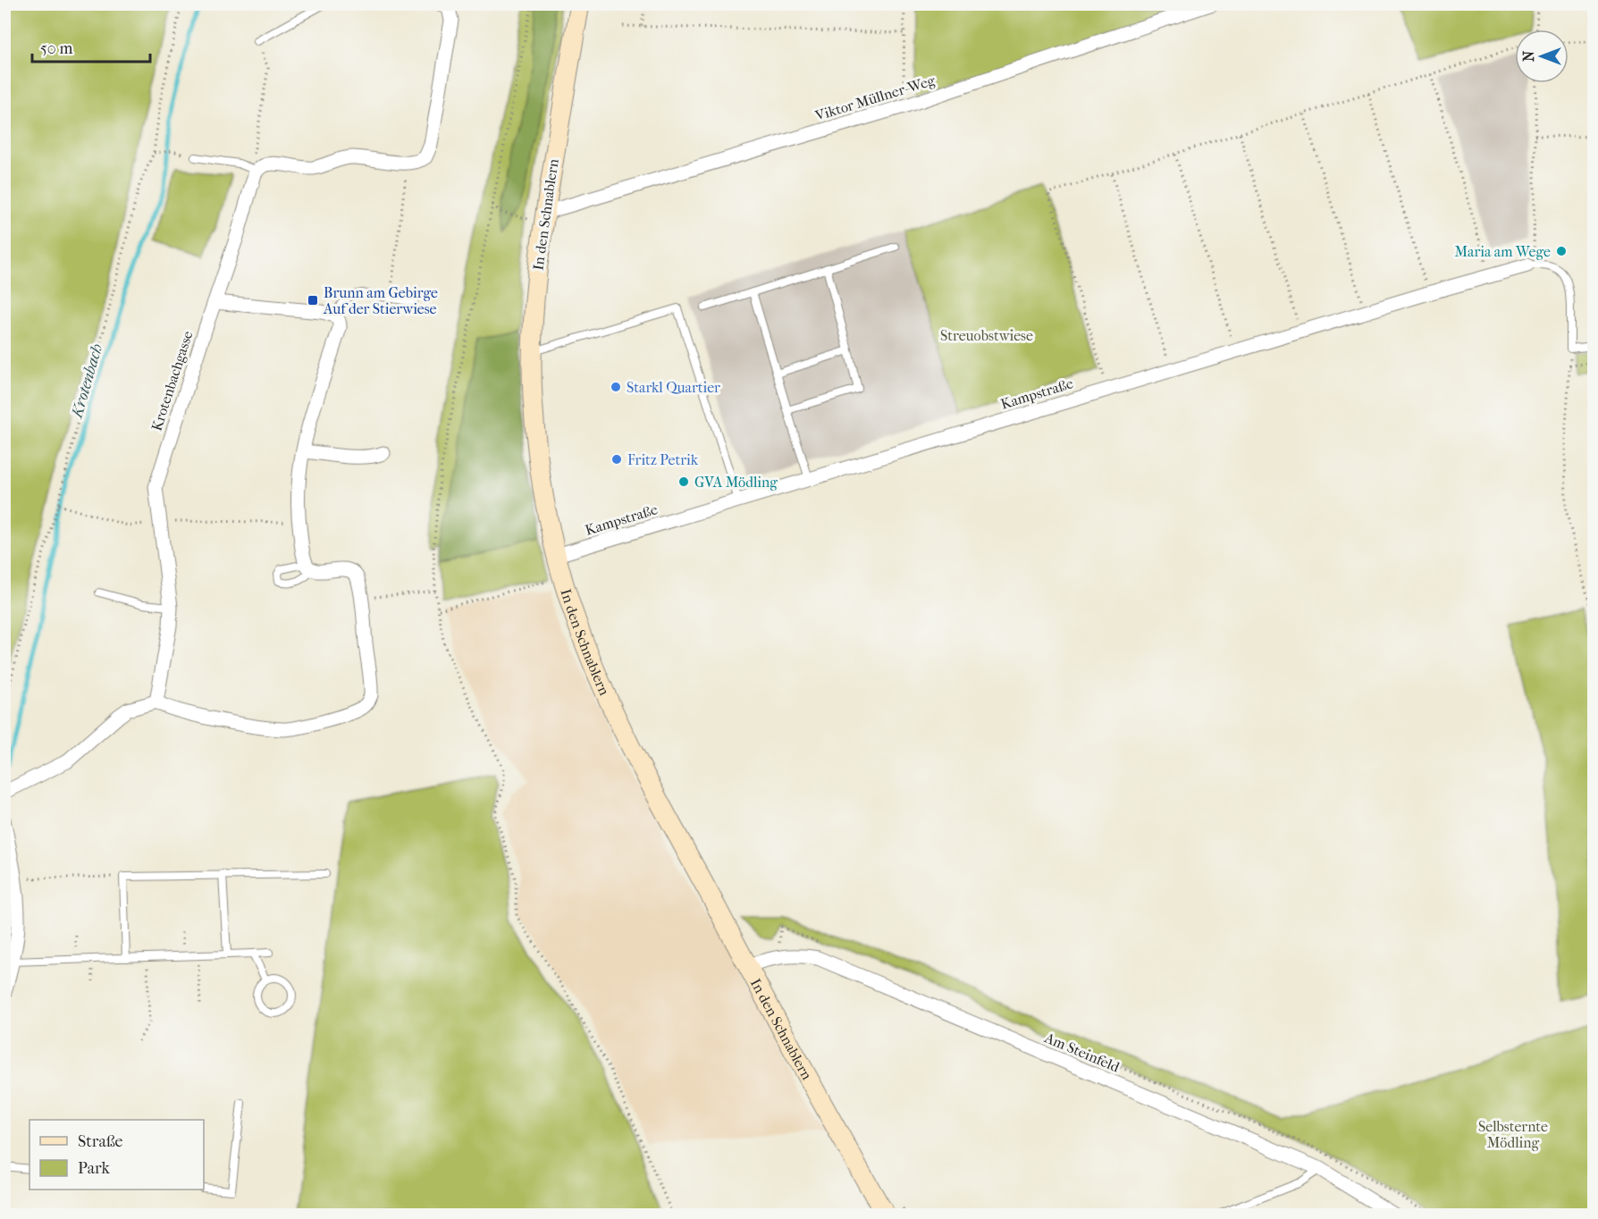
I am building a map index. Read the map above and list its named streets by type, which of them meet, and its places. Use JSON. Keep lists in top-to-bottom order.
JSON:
{
  "streets": {
    "street": [
      "Viktor Müllner-Weg",
      "In den Schnablern",
      "Krotenbachgasse",
      "Kampstraße",
      "Am Steinfeld"
    ]
  },
  "crossings": [
    ["Viktor Müllner-Weg", "In den Schnablern"],
    ["In den Schnablern", "Kampstraße"],
    ["In den Schnablern", "Am Steinfeld"]
  ],
  "water": ["Krotenbach"],
  "parks": ["Streuobstwiese", "Selbsternte Mödling"],
  "places": {
    "other": [
      "Maria am Wege",
      "Starkl Quartier",
      "Fritz Petrik",
      "GVA Mödling"
    ],
    "transit": ["Brunn am Gebirge Auf der Stierwiese"]
  },
  "legend": ["Straße", "Park"],
  "scale_bar": "50 m",
  "north": "left"
}
